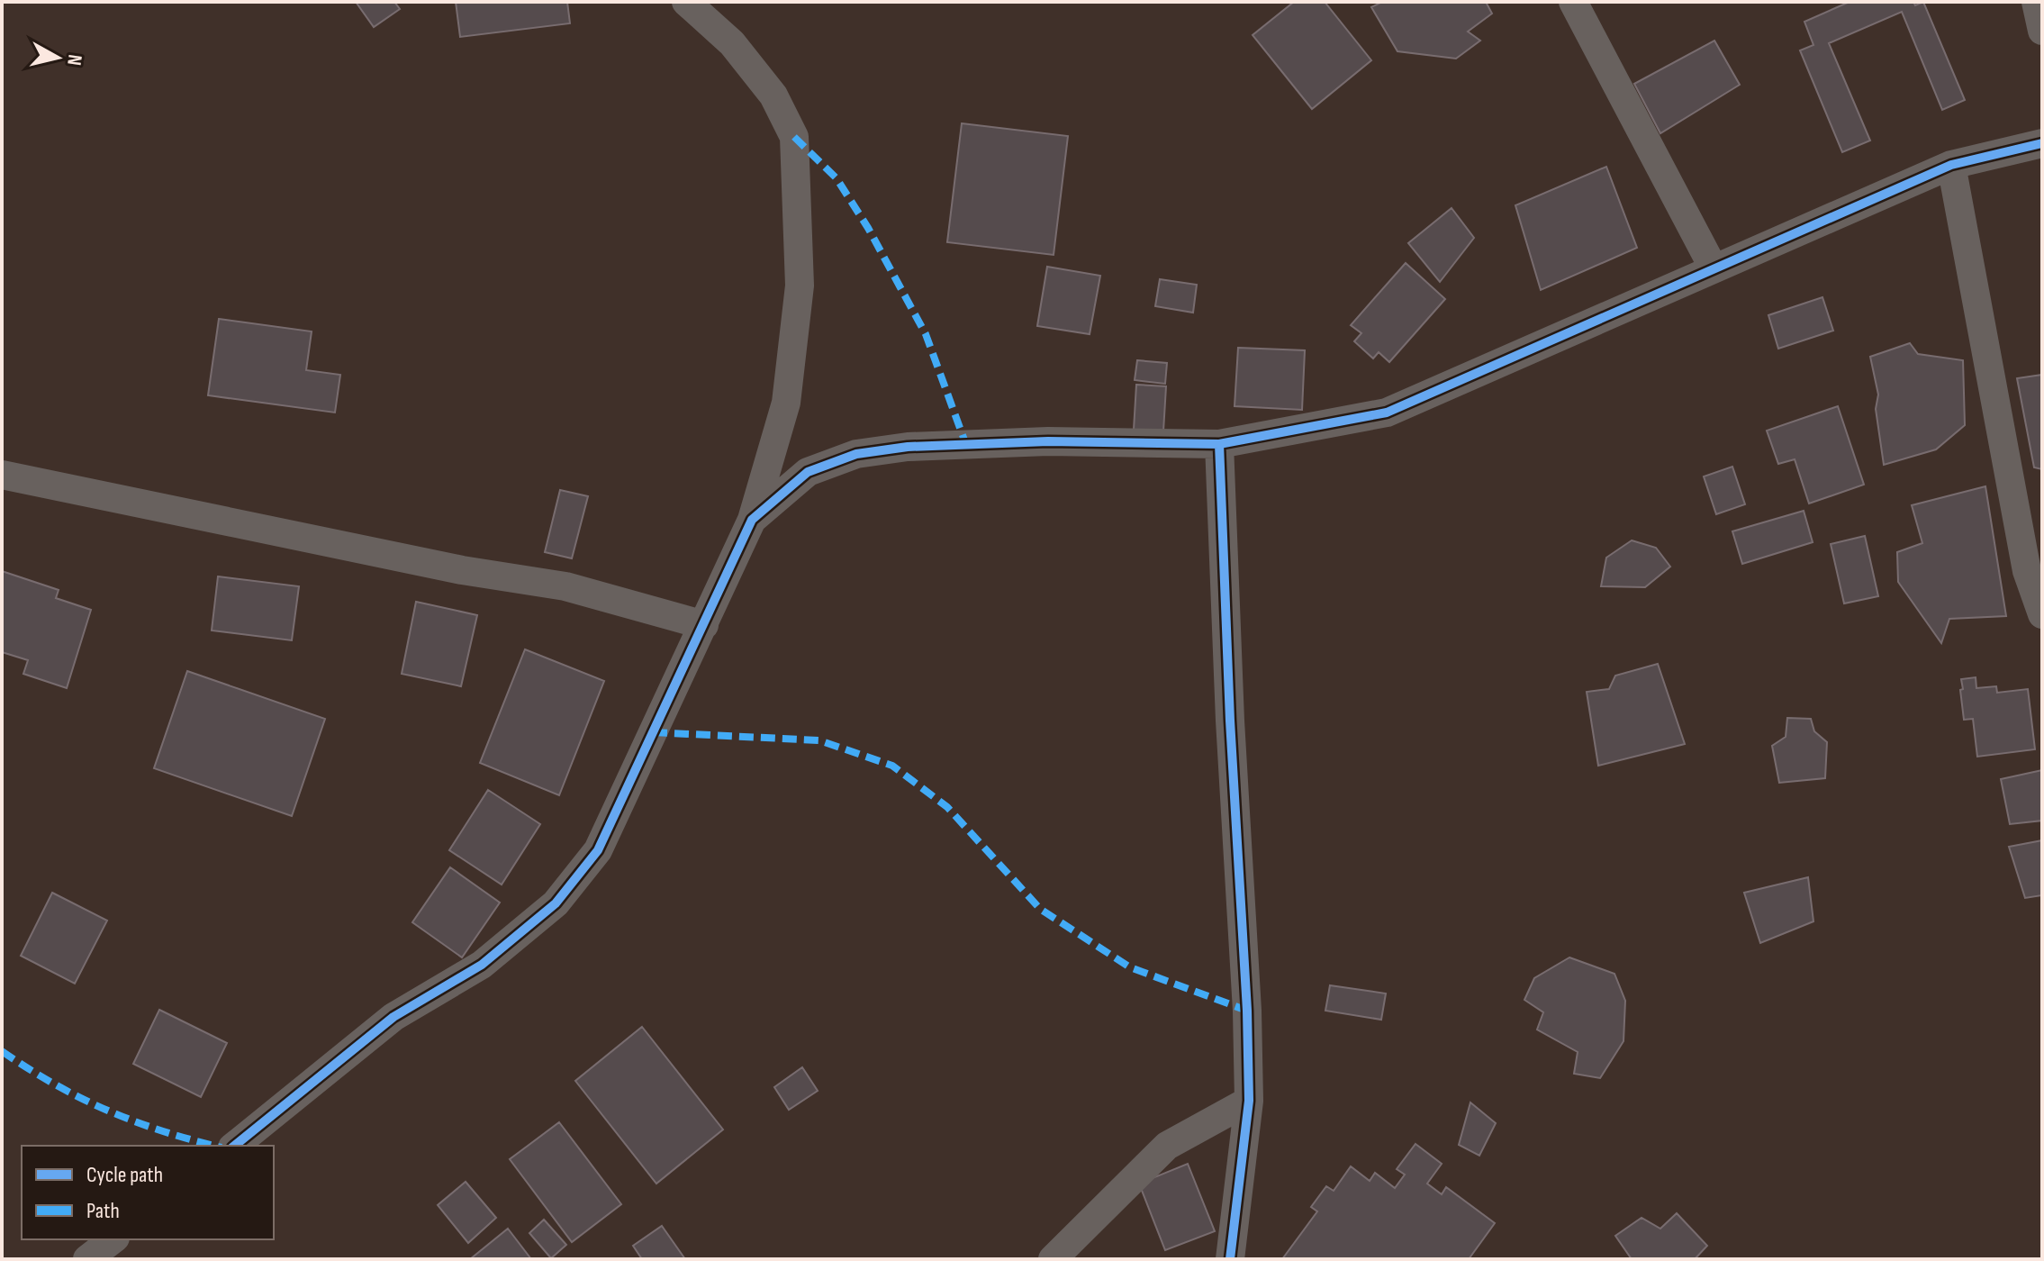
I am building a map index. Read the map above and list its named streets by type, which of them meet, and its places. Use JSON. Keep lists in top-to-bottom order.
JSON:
{
  "legend": ["Cycle path", "Path"],
  "north": "right"
}
